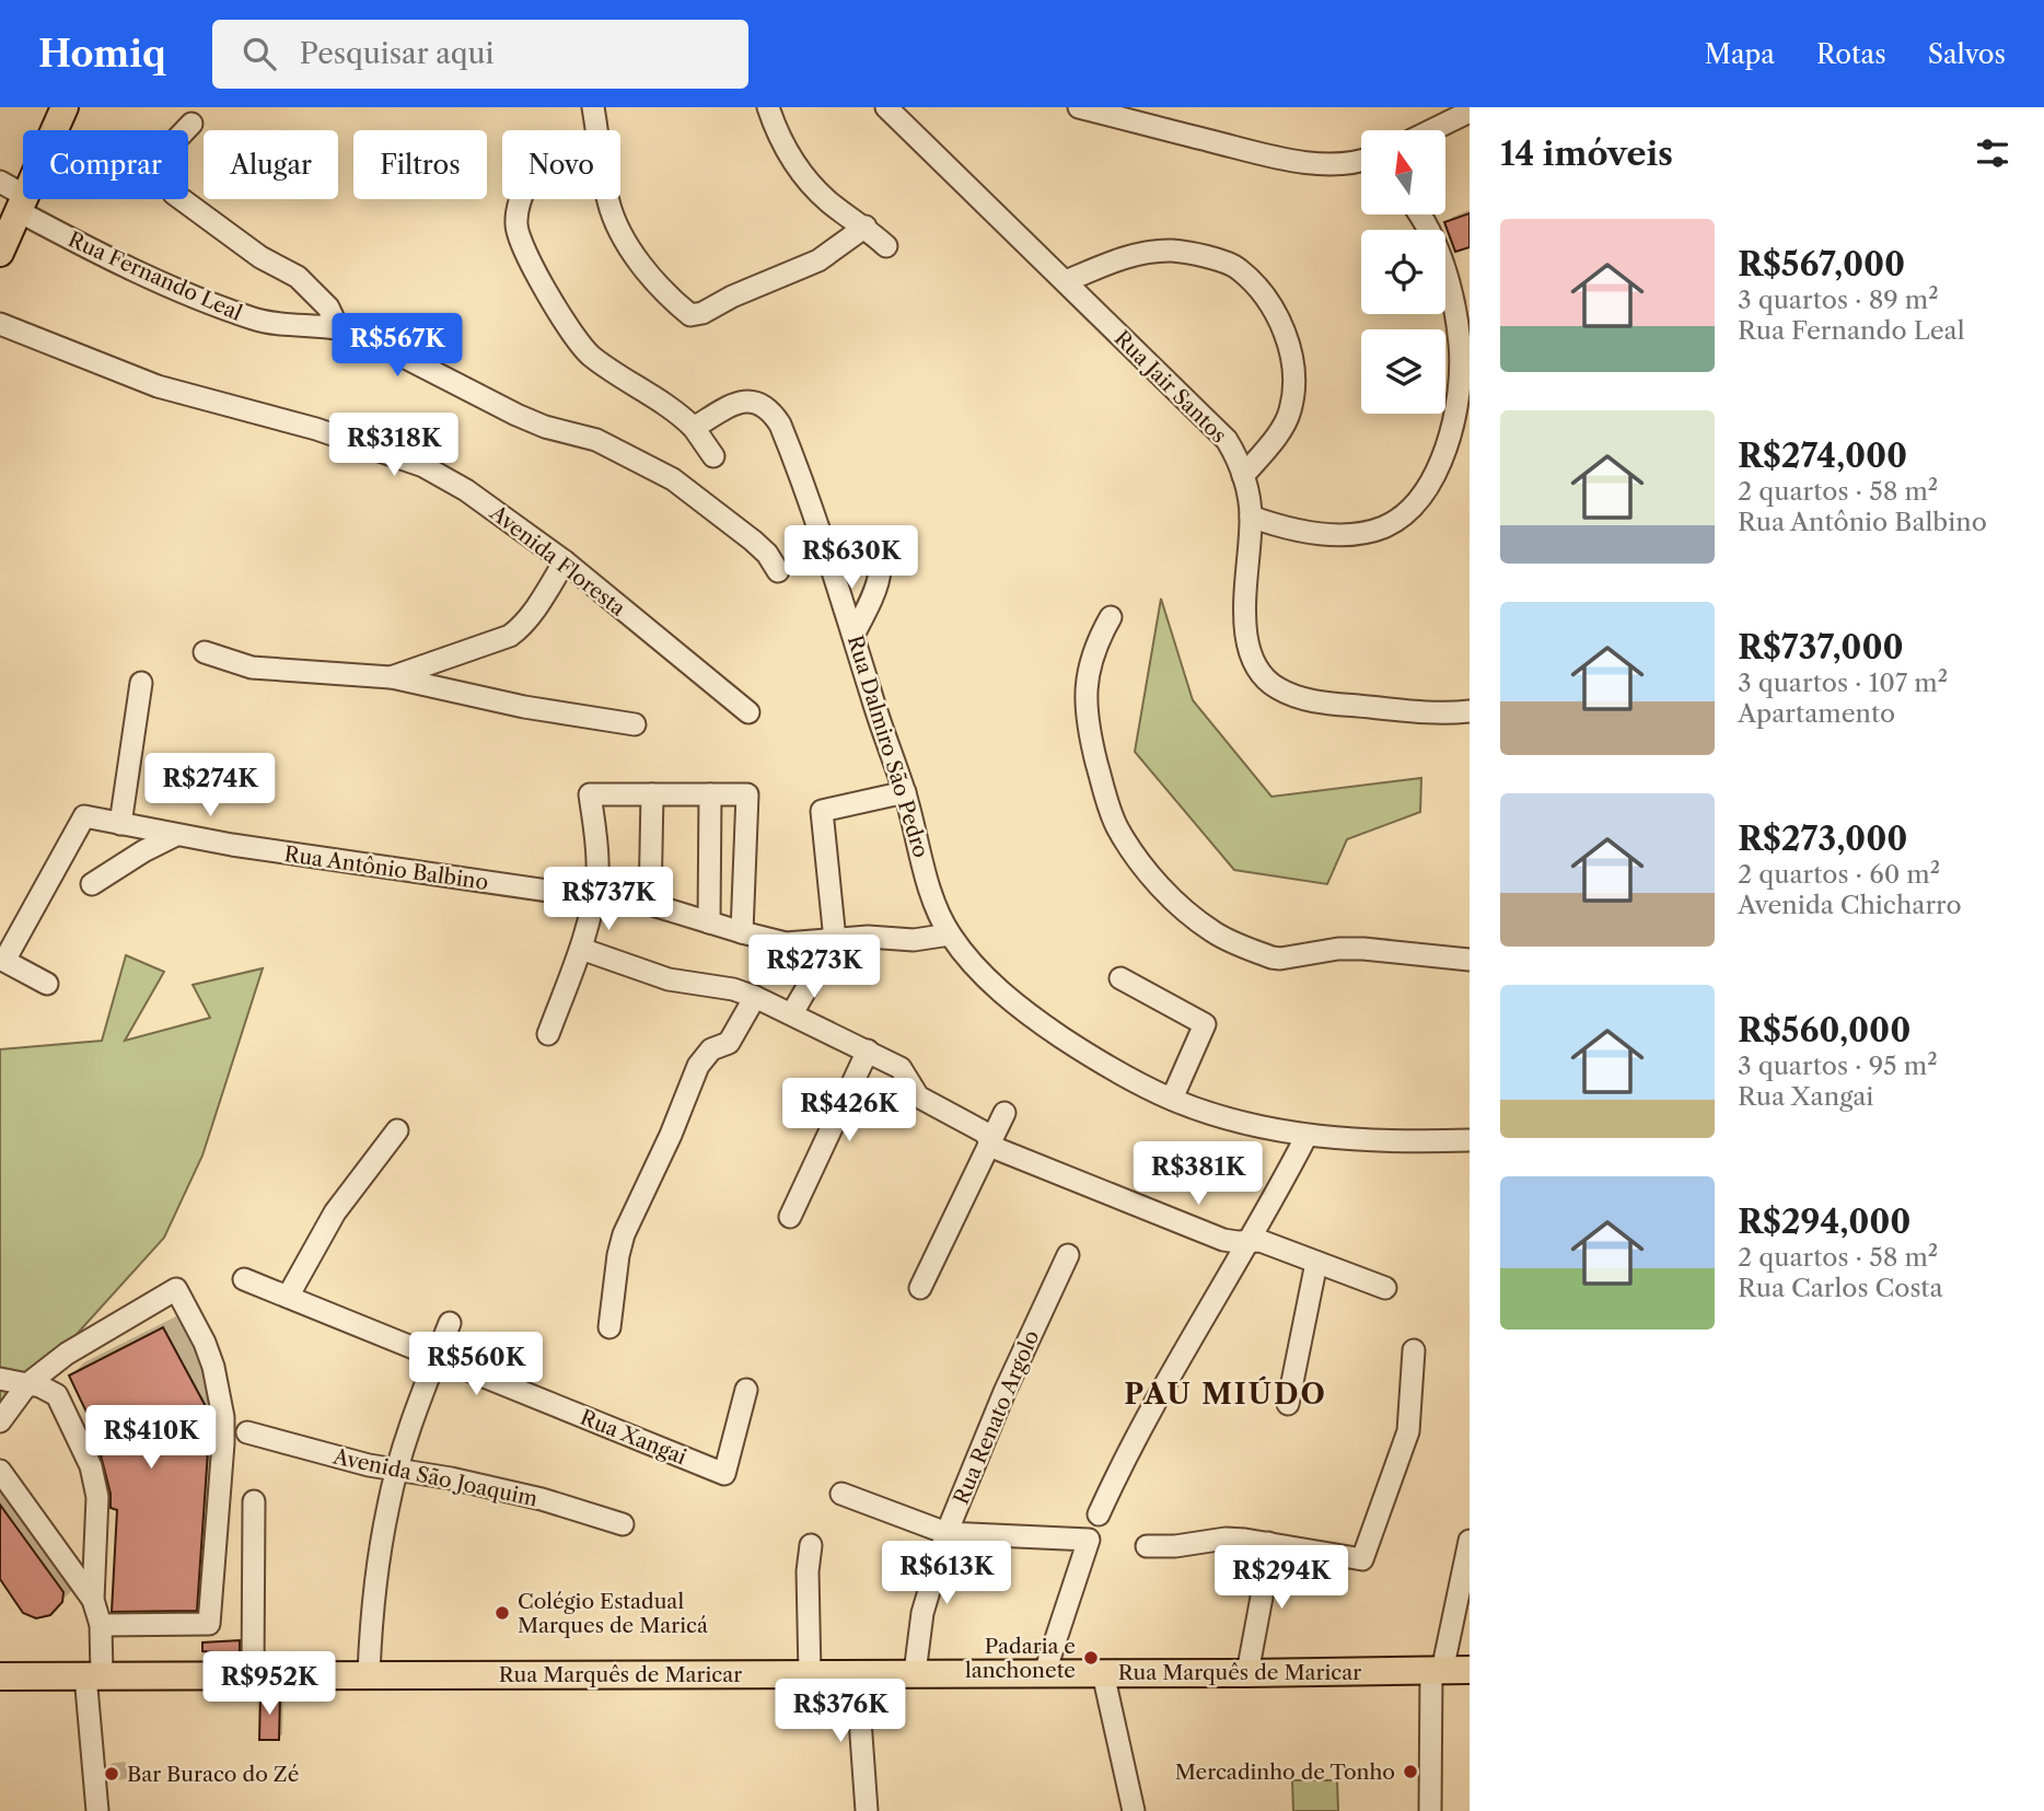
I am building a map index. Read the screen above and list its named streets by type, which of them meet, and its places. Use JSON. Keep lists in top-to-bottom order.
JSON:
{
  "streets": {
    "main road": ["Rua Marquês de Maricar"],
    "street": [
      "Rua Fernando Leal",
      "Rua Jair Santos",
      "Avenida Floresta",
      "Rua Dalmiro São Pedro",
      "Rua Antônio Balbino",
      "Rua Renato Argolo",
      "Rua Xangai",
      "Avenida São Joaquim"
    ]
  },
  "crossings": [
    ["Rua Dalmiro São Pedro", "Rua Antônio Balbino"],
    ["Rua Renato Argolo", "Rua Marquês de Maricar"]
  ],
  "districts": ["PAU MIÚDO"],
  "places": [
    "Colégio Estadual Marques de Maricá",
    "Padaria e lanchonete",
    "Mercadinho de Tonho",
    "Bar Buraco do Zé"
  ],
  "north": "top",
  "page": {
    "header": "Homiq",
    "search": "Pesquisar aqui",
    "nav": ["Mapa", "Rotas", "Salvos"],
    "heading": "14 imóveis",
    "chip": [
      "Comprar",
      "Alugar",
      "Filtros",
      "Novo"
    ],
    "list": [
      {
        "name": "R$567,000",
        "note": "3 quartos · 89 m² · Rua Fernando Leal"
      },
      {
        "name": "R$274,000",
        "note": "2 quartos · 58 m² · Rua Antônio Balbino"
      },
      {
        "name": "R$737,000",
        "note": "3 quartos · 107 m² · Apartamento"
      },
      {
        "name": "R$273,000",
        "note": "2 quartos · 60 m² · Avenida Chicharro"
      },
      {
        "name": "R$560,000",
        "note": "3 quartos · 95 m² · Rua Xangai"
      },
      {
        "name": "R$294,000",
        "note": "2 quartos · 58 m² · Rua Carlos Costa"
      }
    ],
    "price": [
      "R$567K",
      "R$318K",
      "R$630K",
      "R$274K",
      "R$737K",
      "R$273K",
      "R$426K",
      "R$381K",
      "R$560K",
      "R$410K",
      "R$613K",
      "R$294K",
      "R$952K",
      "R$376K"
    ]
  }
}
